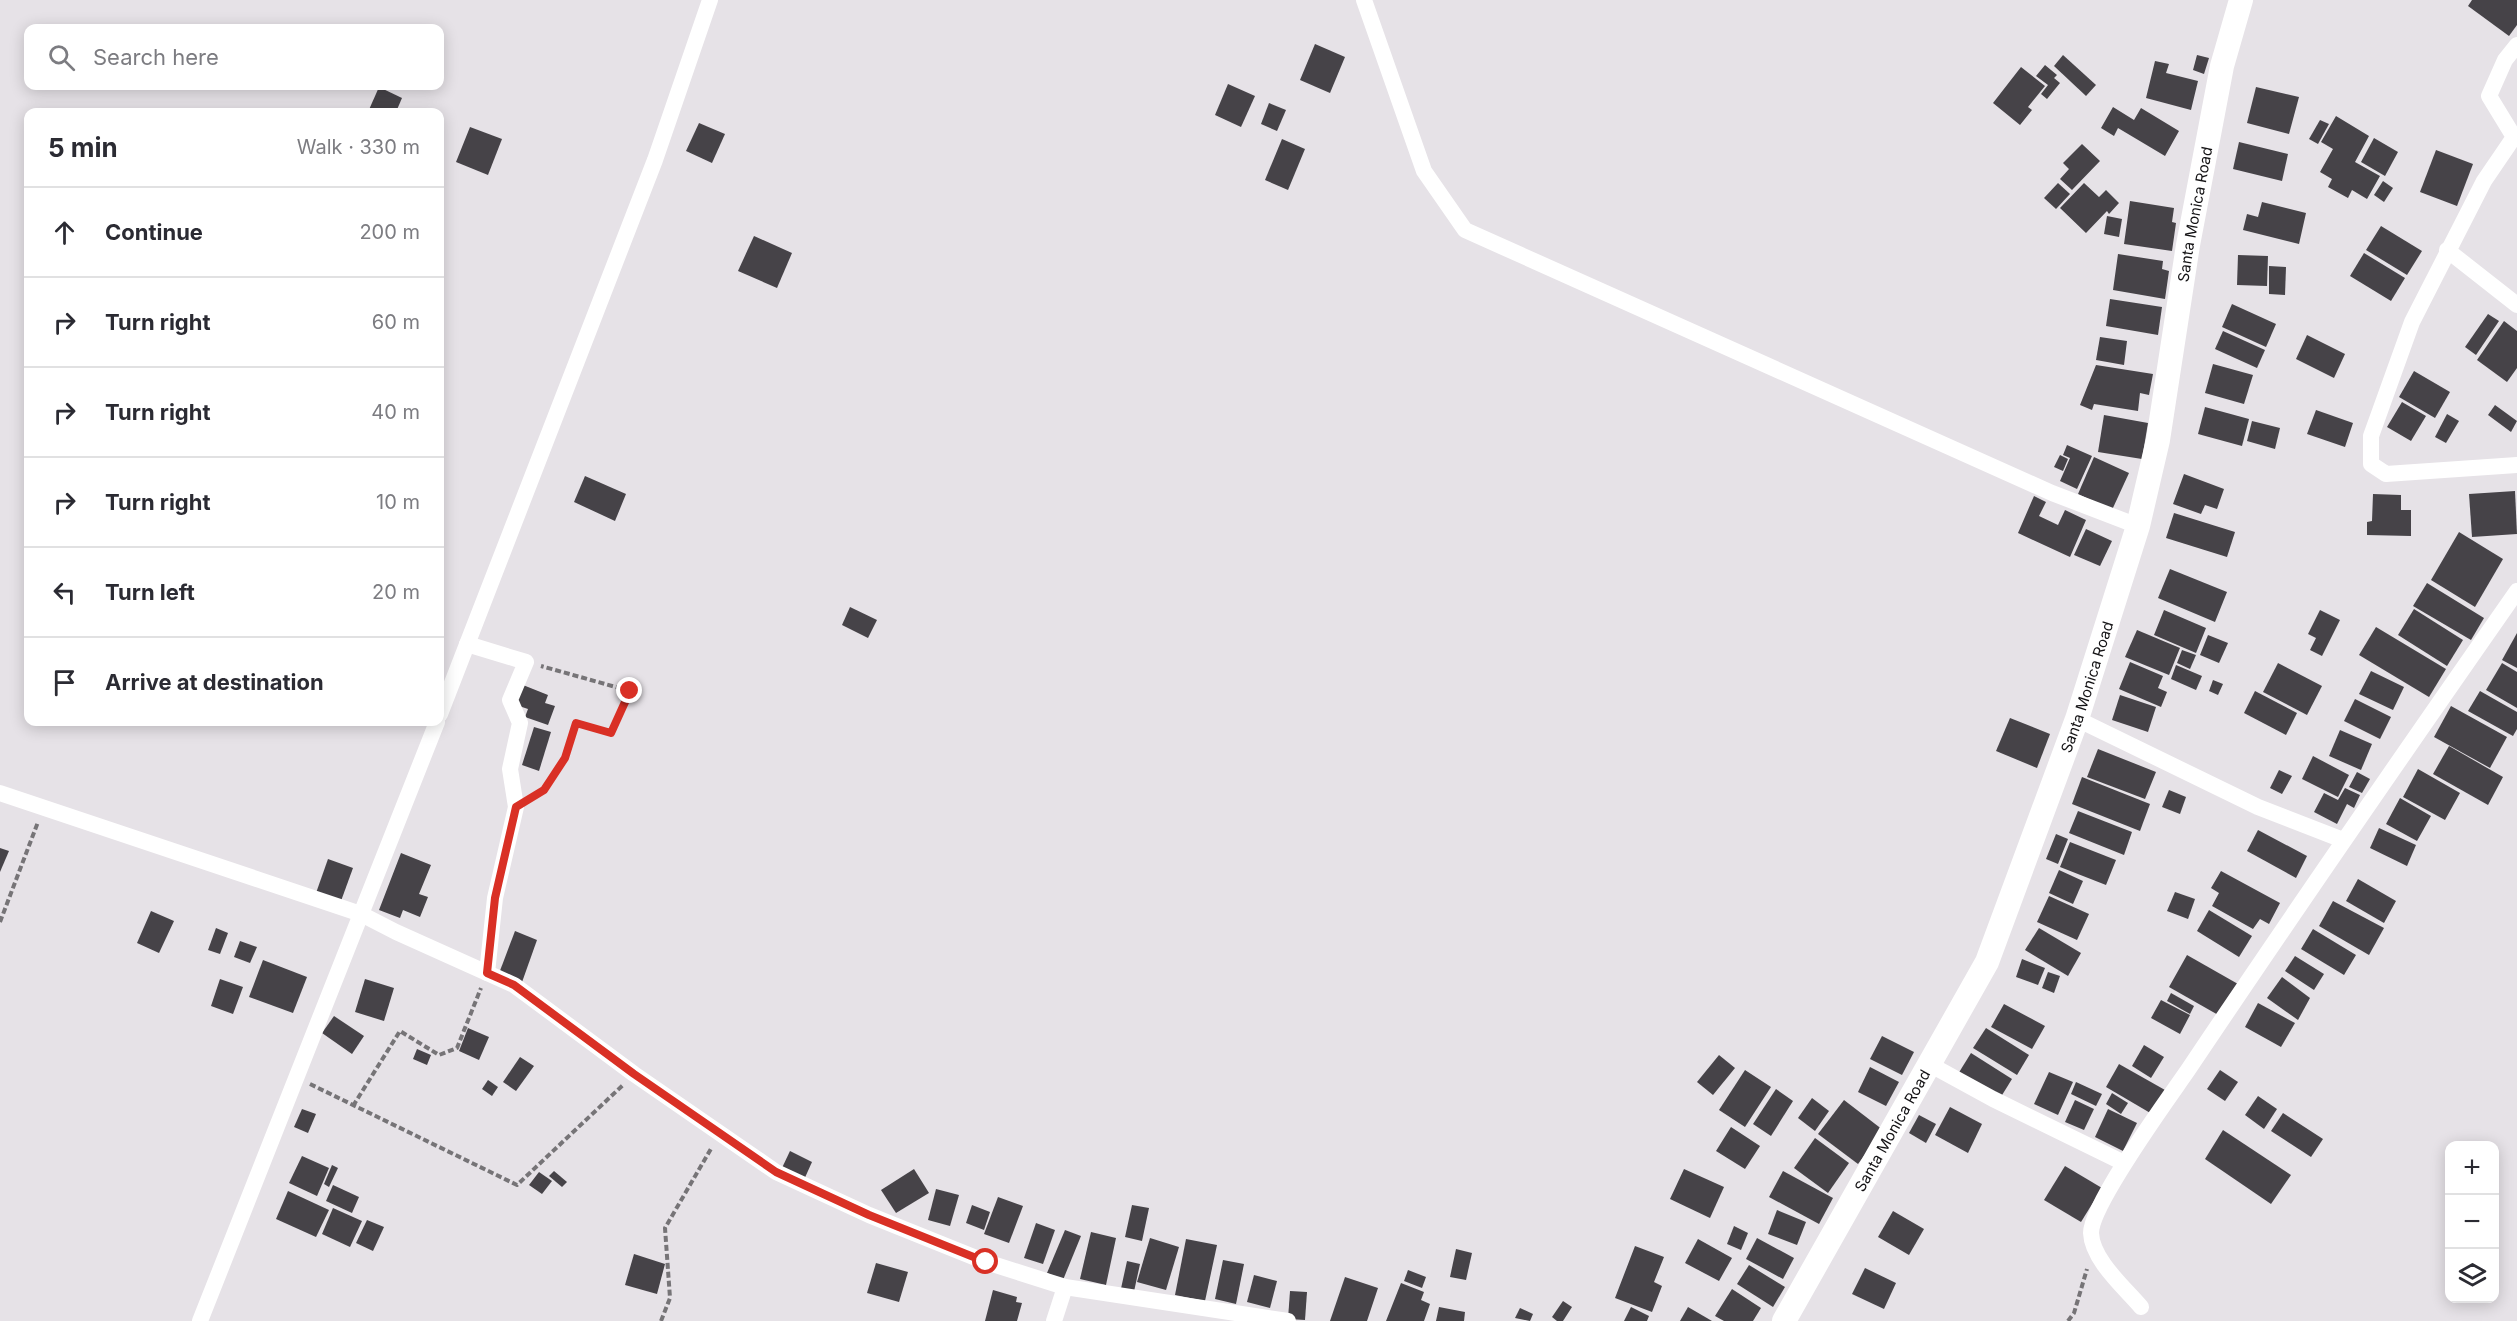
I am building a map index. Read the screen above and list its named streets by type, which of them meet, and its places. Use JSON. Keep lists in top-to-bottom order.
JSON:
{
  "streets": {
    "street": ["Santa Monica Road"]
  },
  "page": {
    "search": "Search here",
    "heading": ["5 min", "Walk · 330 m"],
    "list": [
      ["Continue", "200 m"],
      ["Turn right", "60 m"],
      ["Turn right", "40 m"],
      ["Turn right", "10 m"],
      ["Turn left", "20 m"],
      "Arrive at destination"
    ],
    "map_buttons": ["+", "−"]
  }
}
